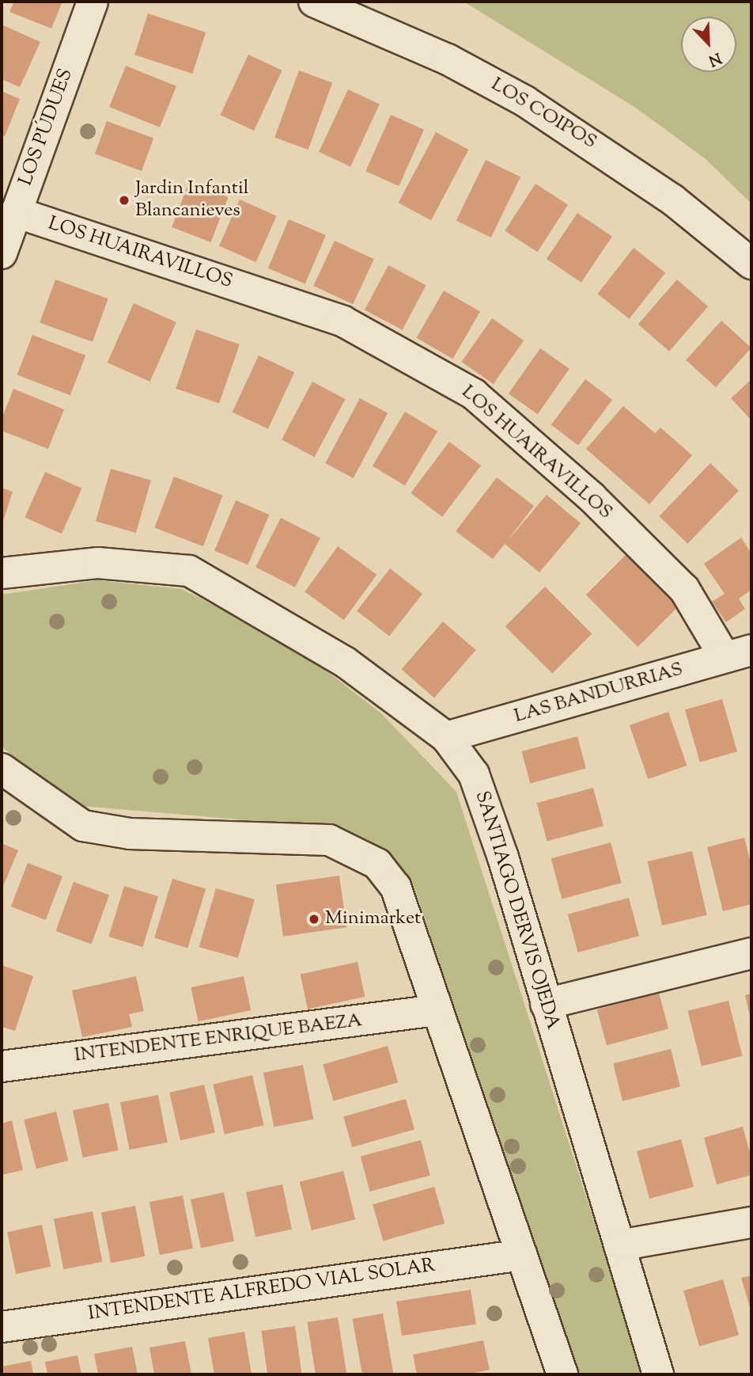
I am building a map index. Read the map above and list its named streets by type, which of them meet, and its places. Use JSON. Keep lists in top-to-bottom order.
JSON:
{
  "streets": {
    "street": [
      "LOS COIPOS",
      "LOS PÚDUES",
      "LOS HUAIRAVILLOS",
      "LAS BANDURRIAS",
      "SANTIAGO DERVIS OJEDA",
      "INTENDENTE ENRIQUE BAEZA",
      "INTENDENTE ALFREDO VIAL SOLAR"
    ]
  },
  "crossings": [
    ["LOS PÚDUES", "LOS HUAIRAVILLOS"],
    ["LOS HUAIRAVILLOS", "LAS BANDURRIAS"],
    ["LAS BANDURRIAS", "SANTIAGO DERVIS OJEDA"]
  ],
  "places": ["Jardin Infantil Blancanieves", "Minimarket"],
  "north": "bottom right"
}
